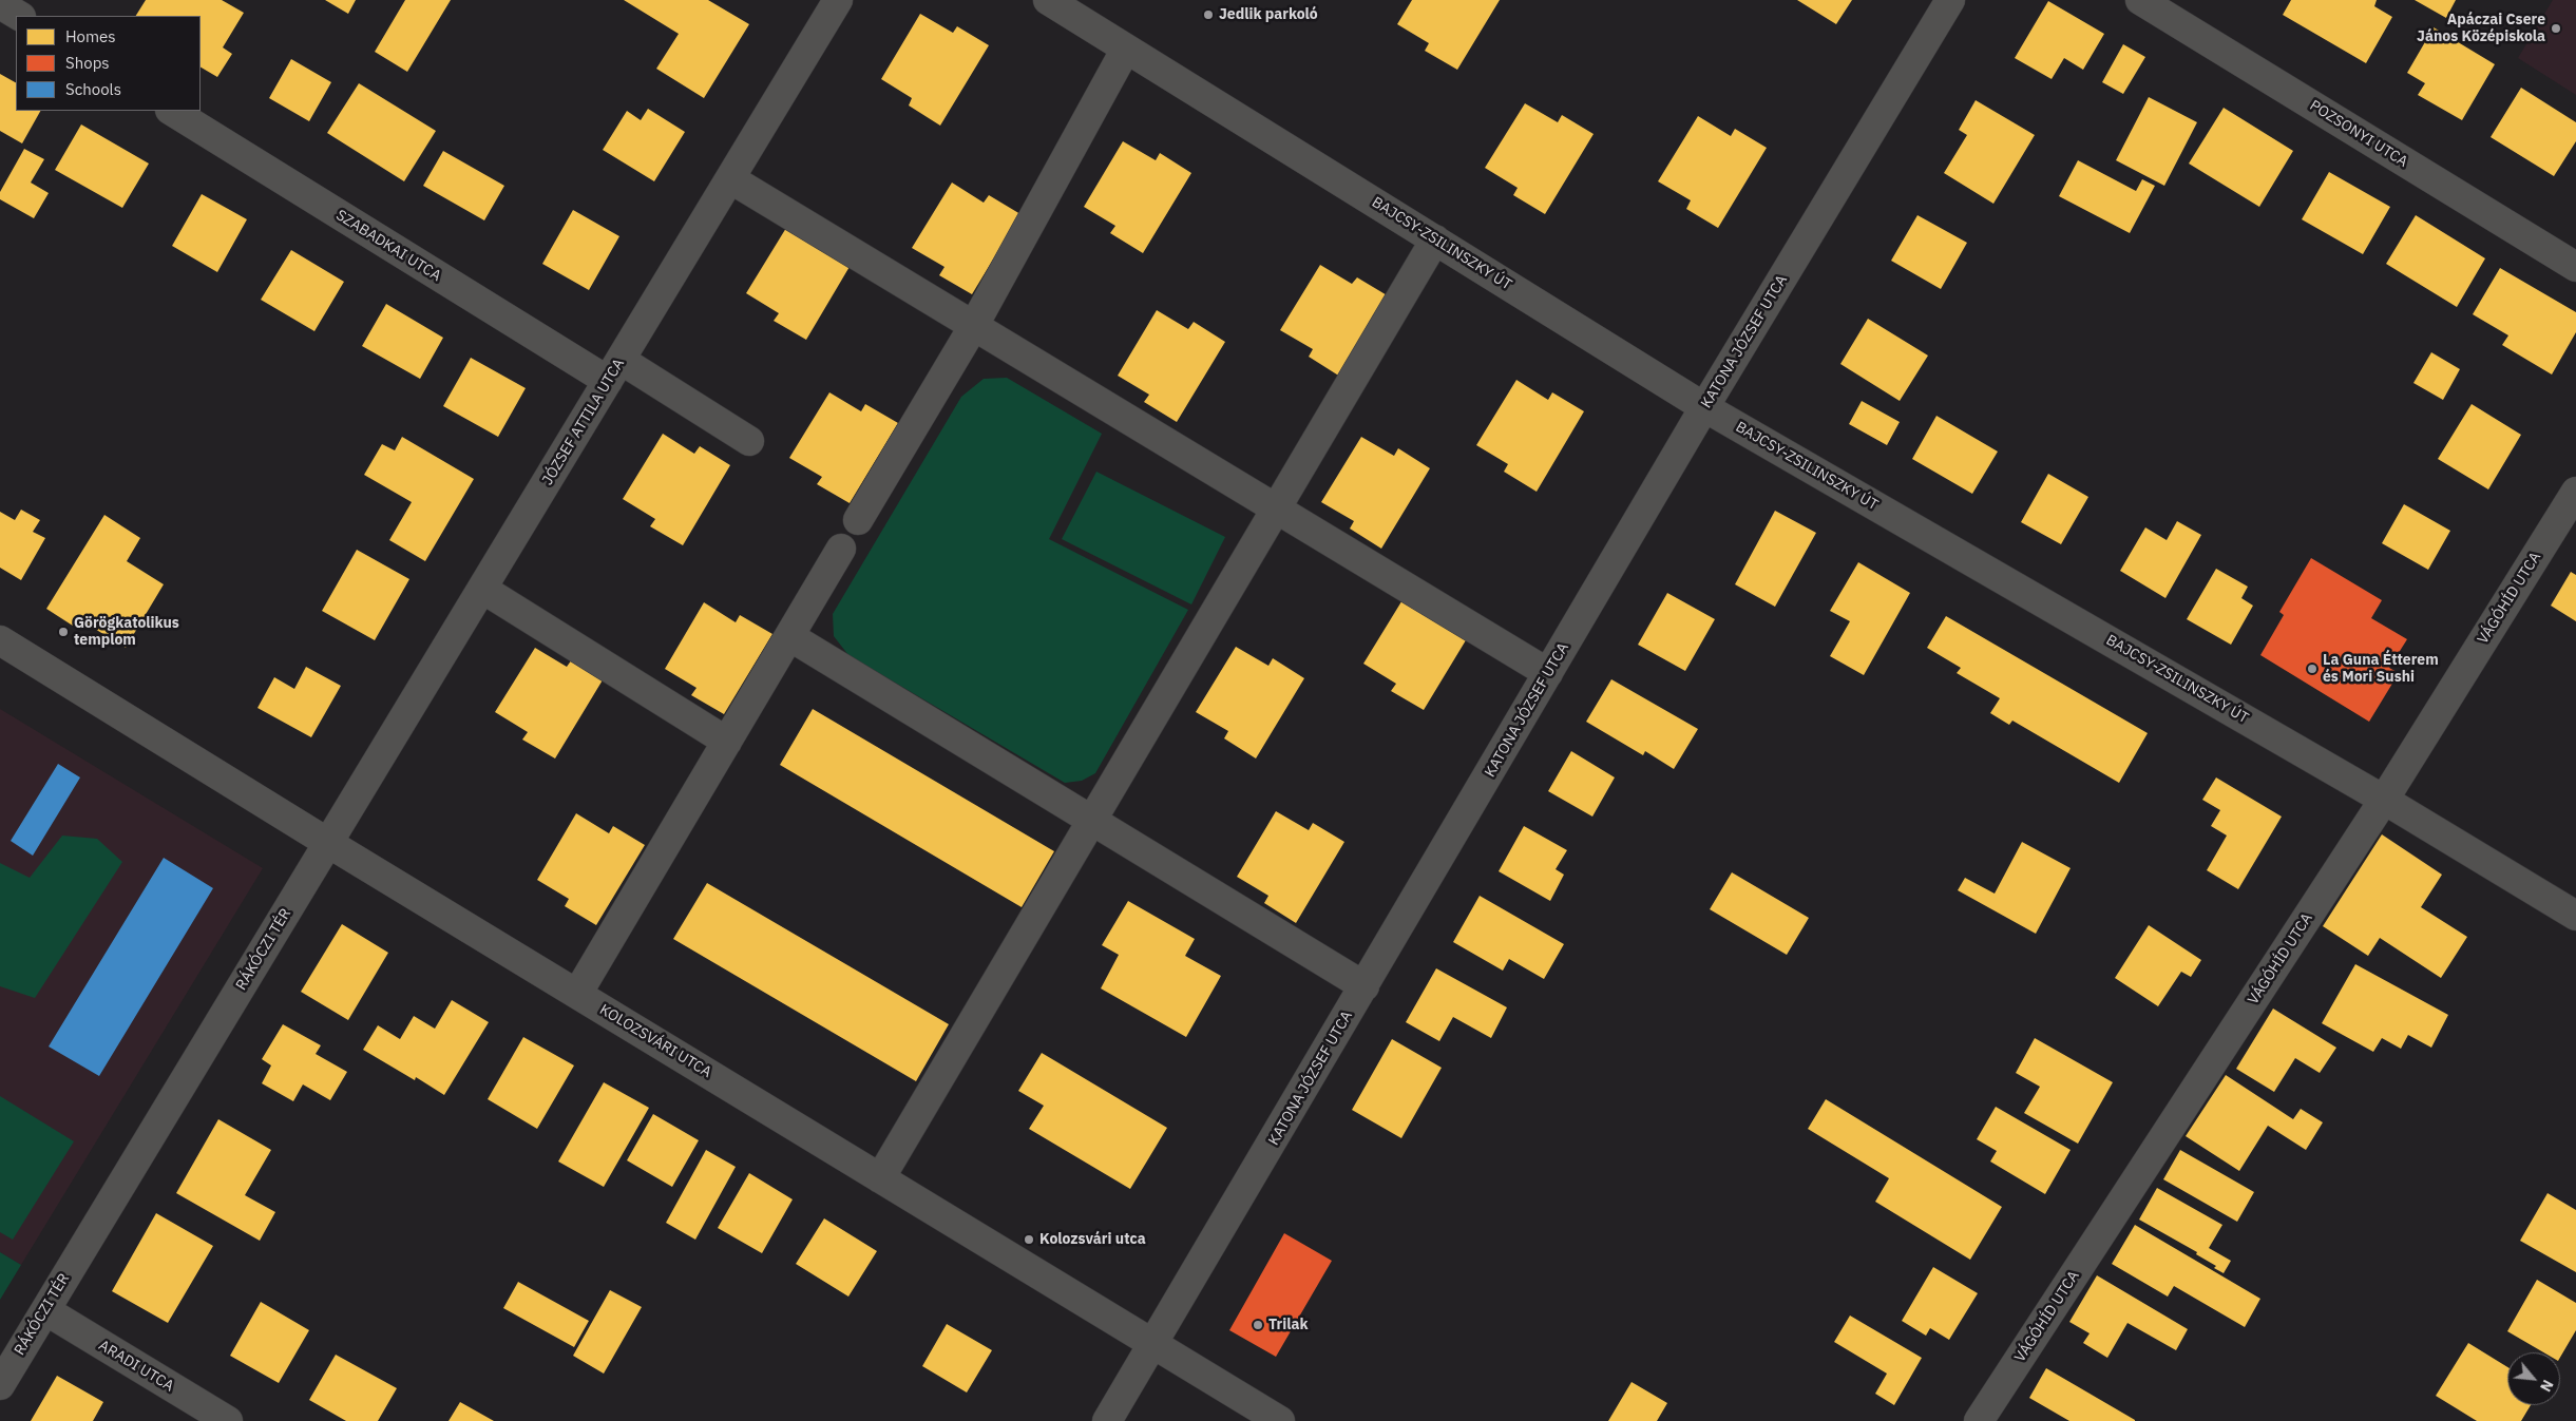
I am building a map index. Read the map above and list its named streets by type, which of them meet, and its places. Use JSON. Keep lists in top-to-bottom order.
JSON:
{
  "streets": {
    "street": [
      "POZSONYI UTCA",
      "BAJCSY-ZSILINSZKY ÚT",
      "SZABADKAI UTCA",
      "KATONA JÓZSEF UTCA",
      "JÓZSEF ATTILA UTCA",
      "VÁGÓHÍD UTCA",
      "RÁKÓCZI TÉR",
      "KOLOZSVÁRI UTCA",
      "ARADI UTCA"
    ]
  },
  "crossings": [
    ["BAJCSY-ZSILINSZKY ÚT", "KATONA JÓZSEF UTCA"],
    ["BAJCSY-ZSILINSZKY ÚT", "VÁGÓHÍD UTCA"],
    ["SZABADKAI UTCA", "JÓZSEF ATTILA UTCA"],
    ["KATONA JÓZSEF UTCA", "KOLOZSVÁRI UTCA"],
    ["JÓZSEF ATTILA UTCA", "RÁKÓCZI TÉR"],
    ["JÓZSEF ATTILA UTCA", "KOLOZSVÁRI UTCA"],
    ["RÁKÓCZI TÉR", "KOLOZSVÁRI UTCA"],
    ["RÁKÓCZI TÉR", "ARADI UTCA"]
  ],
  "places": [
    "Jedlik parkoló",
    "Apáczai Csere János Középiskola",
    "Görögkatolikus templom",
    "La Guna Étterem és Mori Sushi",
    "Kolozsvári utca",
    "Trilak"
  ],
  "legend": ["Homes", "Shops", "Schools"],
  "north": "bottom right"
}
